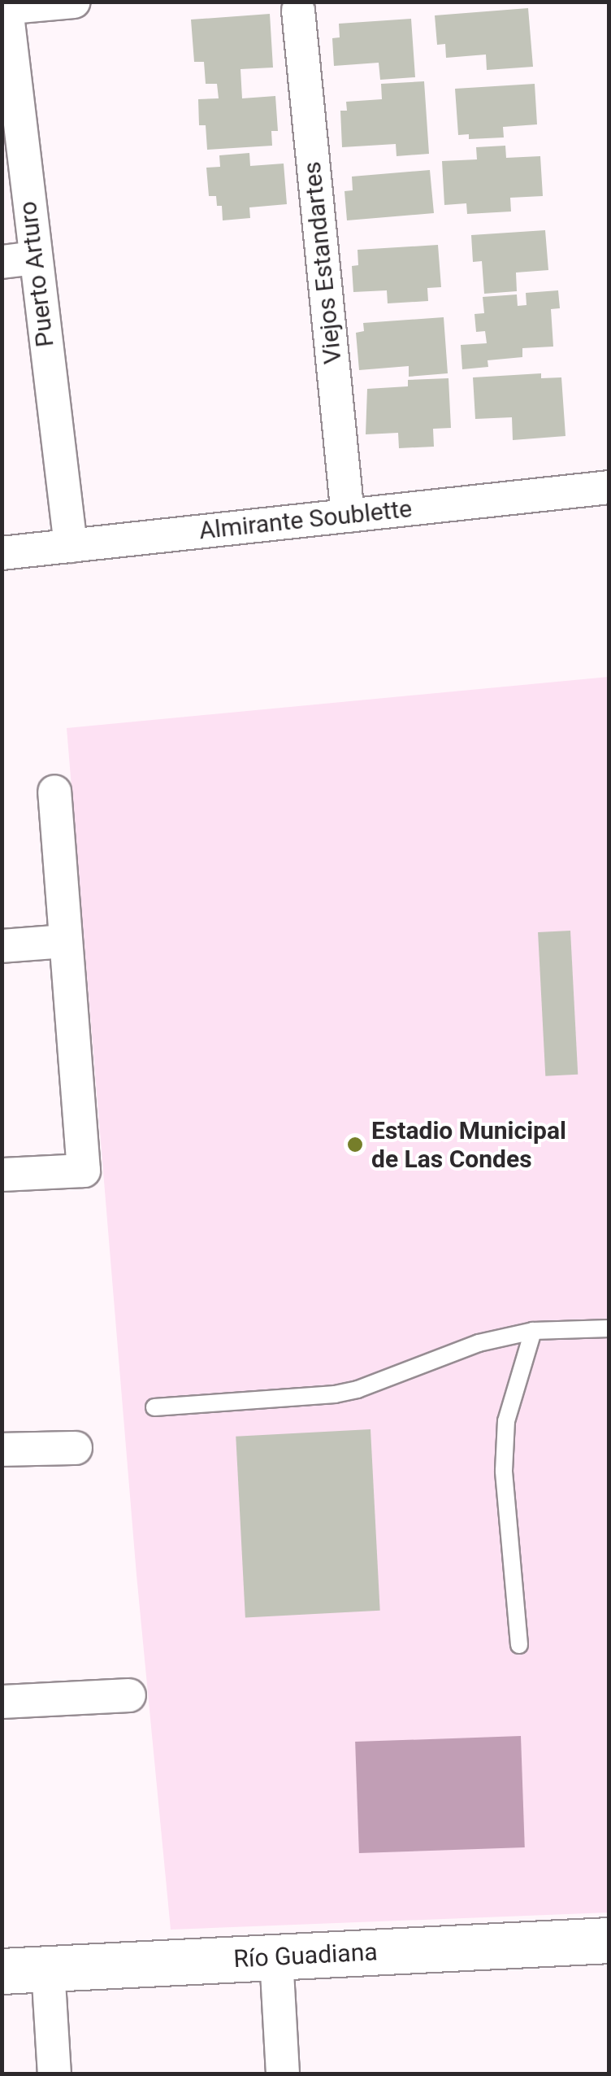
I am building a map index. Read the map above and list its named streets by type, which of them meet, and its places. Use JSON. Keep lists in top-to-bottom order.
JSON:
{
  "streets": {
    "street": [
      "Viejos Estandartes",
      "Puerto Arturo",
      "Almirante Soublette",
      "Río Guadiana"
    ]
  },
  "crossings": [
    ["Viejos Estandartes", "Almirante Soublette"],
    ["Puerto Arturo", "Almirante Soublette"]
  ],
  "places": ["Estadio Municipal de Las Condes"]
}
